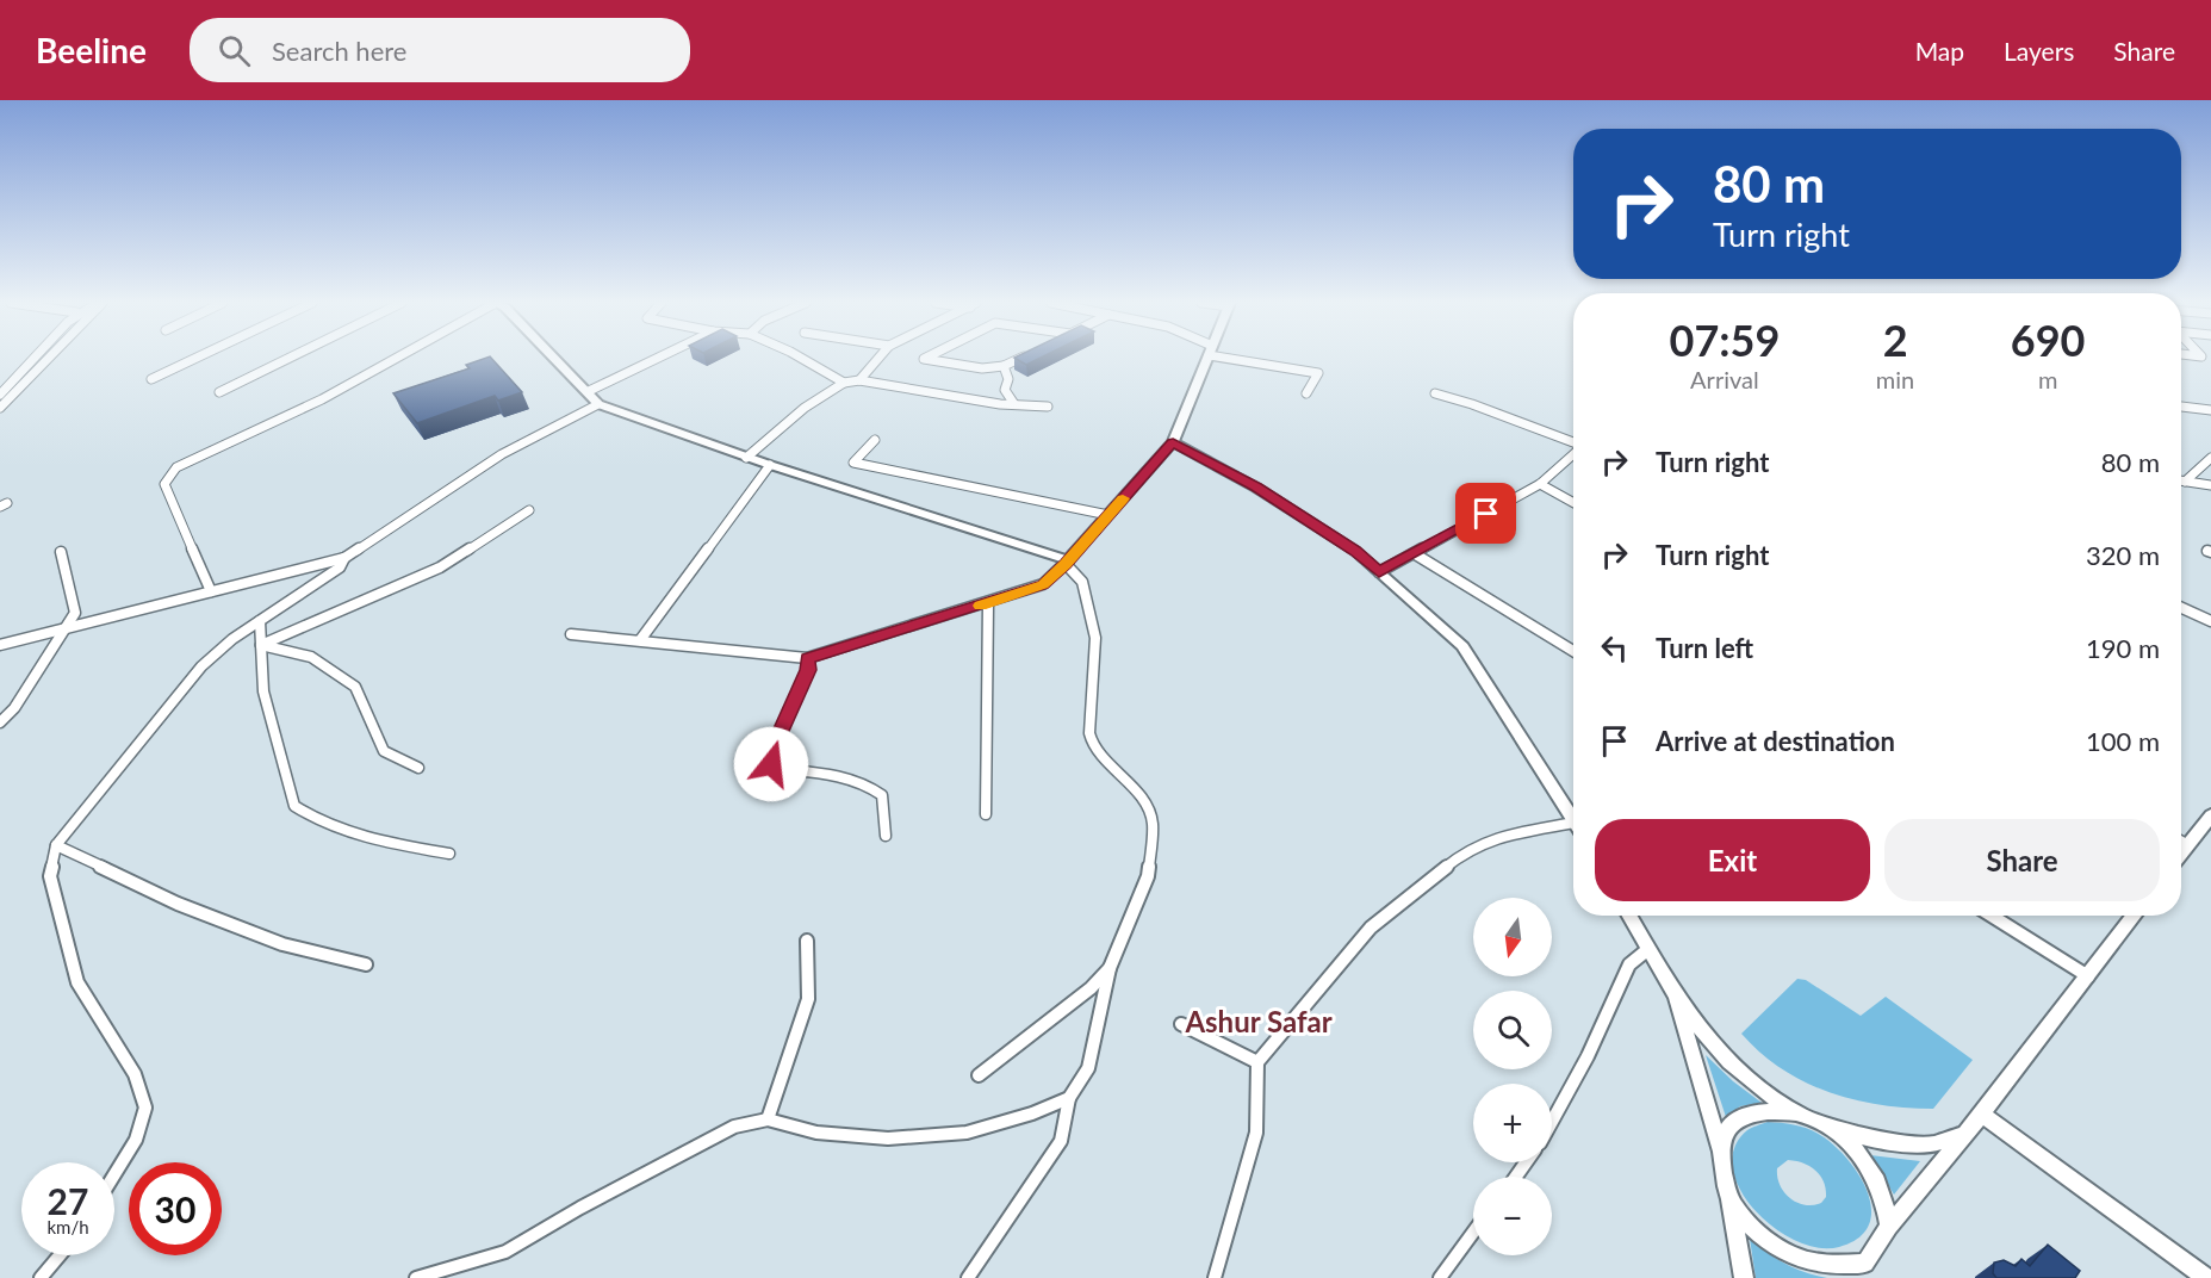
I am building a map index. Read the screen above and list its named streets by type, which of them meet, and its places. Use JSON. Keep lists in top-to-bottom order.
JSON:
{
  "districts": ["Ashur Safar"],
  "north": "bottom",
  "page": {
    "header": "Beeline",
    "search": "Search here",
    "nav": ["Map", "Layers", "Share"],
    "turn": ["80 m", "Turn right"],
    "eta": [
      "07:59",
      "Arrival",
      "2",
      "min",
      "690",
      "m"
    ],
    "list": [
      {
        "name": "Turn right",
        "value": "80 m"
      },
      {
        "name": "Turn right",
        "value": "320 m"
      },
      {
        "name": "Turn left",
        "value": "190 m"
      },
      {
        "name": "Arrive at destination",
        "value": "100 m"
      }
    ],
    "buttons": ["Exit", "Share"],
    "map_buttons": ["+", "−"],
    "speed": "27 km/h",
    "limit": "30"
  }
}
